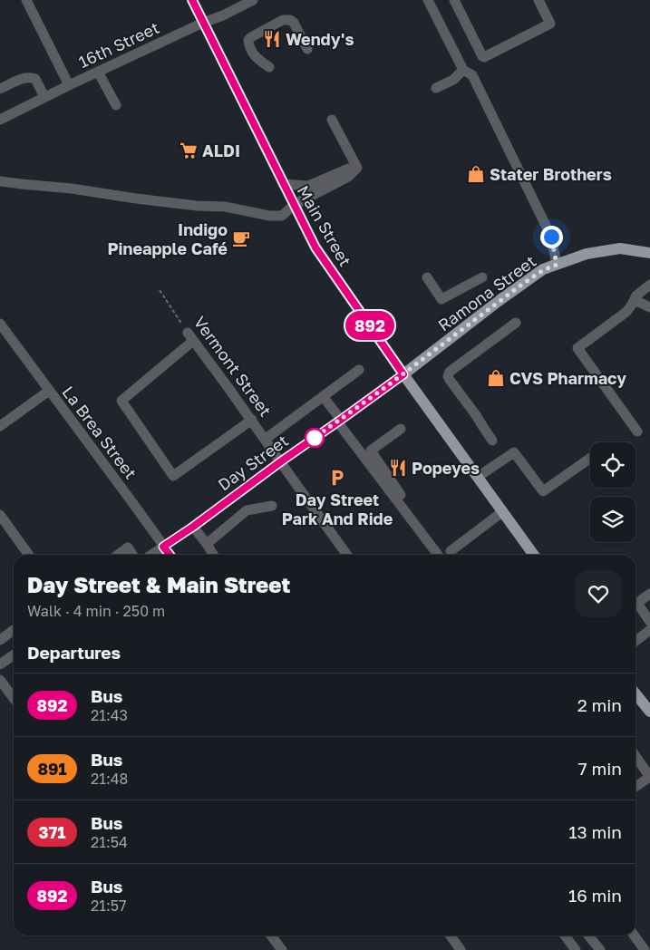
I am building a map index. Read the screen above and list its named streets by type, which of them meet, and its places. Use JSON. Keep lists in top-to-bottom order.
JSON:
{
  "streets": {
    "main road": ["Main Street", "Ramona Street"],
    "street": [
      "16th Street",
      "Vermont Street",
      "La Brea Street",
      "Day Street"
    ]
  },
  "crossings": [
    ["16th Street", "Main Street"],
    ["Main Street", "Ramona Street"],
    ["Main Street", "Day Street"],
    ["Ramona Street", "Day Street"],
    ["Vermont Street", "Day Street"],
    ["La Brea Street", "Day Street"]
  ],
  "places": {
    "restaurant": ["Wendy's", "Popeyes"],
    "supermarket": ["ALDI"],
    "shop": ["Stater Brothers", "CVS Pharmacy"],
    "cafe": ["Indigo Pineapple Café"],
    "parking": ["Day Street Park And Ride"]
  },
  "lines": ["bus line 892"],
  "page": {
    "on_map": "892",
    "heading": [
      ["Day Street & Main Street", "Walk · 4 min · 250 m"],
      "Departures"
    ],
    "list": [
      {
        "mark": "892",
        "name": "Bus",
        "note": "21:43",
        "value": "2 min"
      },
      {
        "mark": "891",
        "name": "Bus",
        "note": "21:48",
        "value": "7 min"
      },
      {
        "mark": "371",
        "name": "Bus",
        "note": "21:54",
        "value": "13 min"
      },
      {
        "mark": "892",
        "name": "Bus",
        "note": "21:57",
        "value": "16 min"
      }
    ]
  }
}
